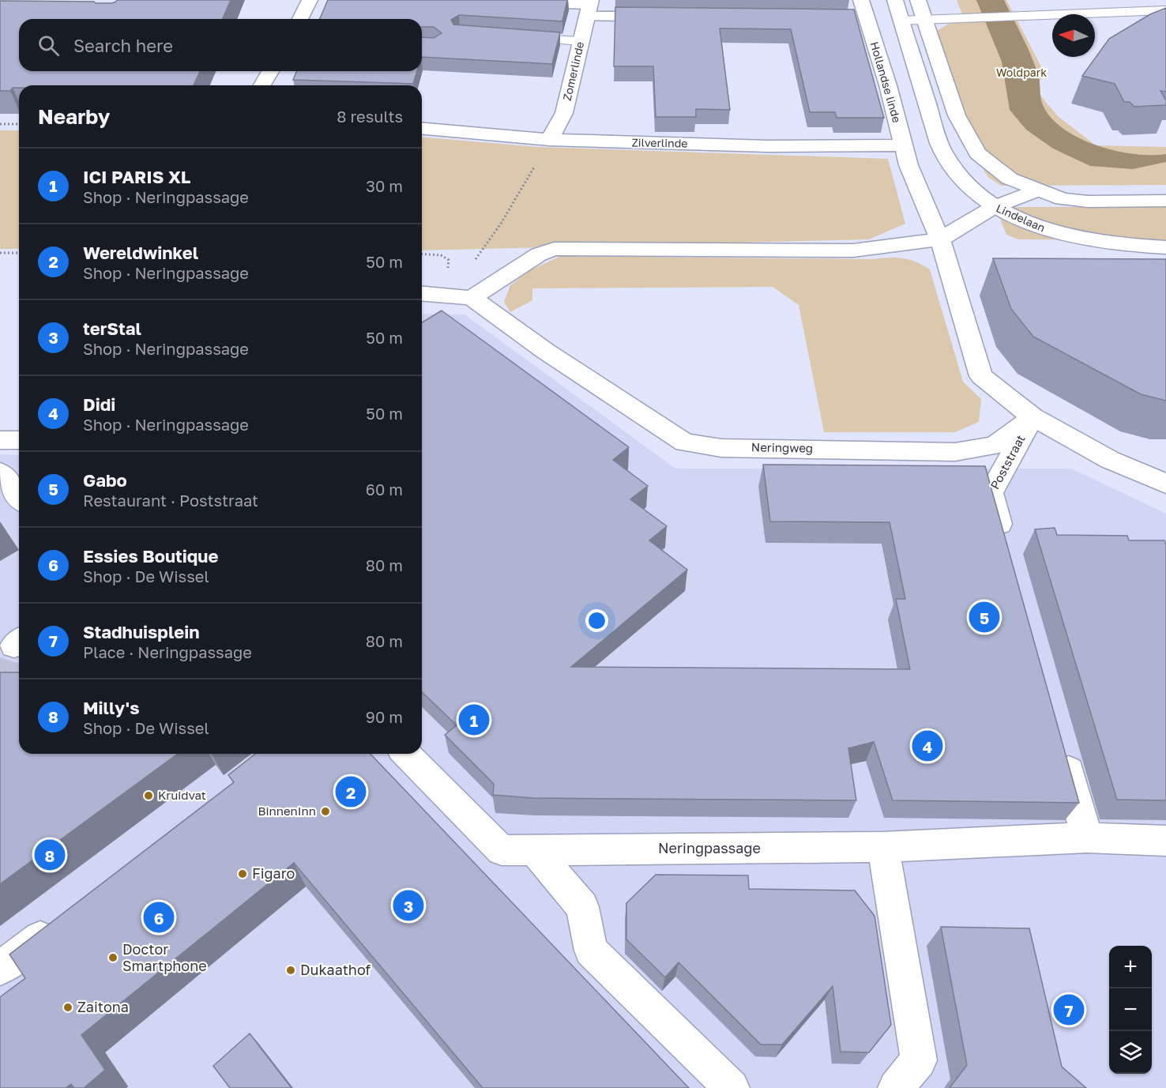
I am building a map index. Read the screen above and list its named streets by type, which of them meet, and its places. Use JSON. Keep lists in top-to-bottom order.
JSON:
{
  "streets": {
    "street": [
      "Zomerlinde",
      "Hollandse linde",
      "Zilverlinde",
      "Lindelaan",
      "Neringweg",
      "Poststraat",
      "Neringpassage"
    ]
  },
  "crossings": [
    ["Zomerlinde", "Zilverlinde"],
    ["Hollandse linde", "Zilverlinde"],
    ["Hollandse linde", "Neringweg"],
    ["Hollandse linde", "Poststraat"],
    ["Neringweg", "Poststraat"]
  ],
  "parks": ["Woldpark"],
  "places": [
    "Kruidvat",
    "BinnenInn",
    "Figaro",
    "Doctor Smartphone",
    "Dukaathof",
    "Zaitona"
  ],
  "north": "left",
  "page": {
    "search": "Search here",
    "heading": ["Nearby", "8 results"],
    "list": [
      {
        "mark": "1",
        "name": "ICI PARIS XL",
        "note": "Shop · Neringpassage",
        "value": "30 m"
      },
      {
        "mark": "2",
        "name": "Wereldwinkel",
        "note": "Shop · Neringpassage",
        "value": "50 m"
      },
      {
        "mark": "3",
        "name": "terStal",
        "note": "Shop · Neringpassage",
        "value": "50 m"
      },
      {
        "mark": "4",
        "name": "Didi",
        "note": "Shop · Neringpassage",
        "value": "50 m"
      },
      {
        "mark": "5",
        "name": "Gabo",
        "note": "Restaurant · Poststraat",
        "value": "60 m"
      },
      {
        "mark": "6",
        "name": "Essies Boutique",
        "note": "Shop · De Wissel",
        "value": "80 m"
      },
      {
        "mark": "7",
        "name": "Stadhuisplein",
        "note": "Place · Neringpassage",
        "value": "80 m"
      },
      {
        "mark": "8",
        "name": "Milly's",
        "note": "Shop · De Wissel",
        "value": "90 m"
      }
    ],
    "pins": [
      "5",
      "1",
      "4",
      "2",
      "8",
      "3",
      "6",
      "7"
    ],
    "map_buttons": ["+", "−"]
  }
}
